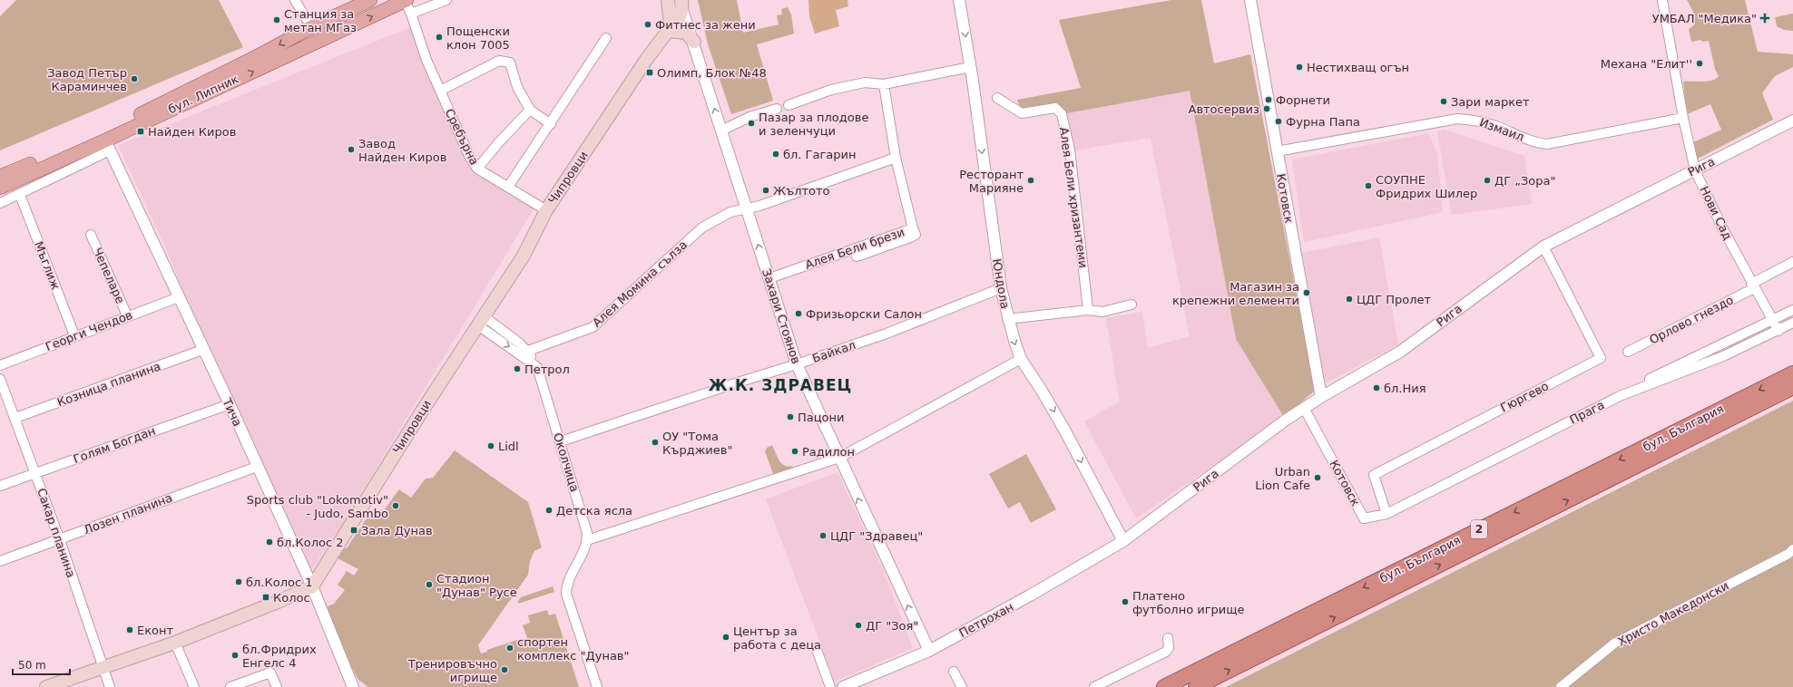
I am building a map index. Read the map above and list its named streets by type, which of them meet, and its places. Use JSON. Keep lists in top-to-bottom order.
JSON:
{
  "streets": {
    "highway": ["бул. България", "2"],
    "main road": ["бул. Липник", "Чипровци"],
    "street": [
      "Измаил",
      "Сребърна",
      "Рига",
      "Алея Бели хризантеми",
      "Котовск",
      "Нови Сад",
      "Алея Бели брези",
      "Мъглиж",
      "Чепеларе",
      "Алея Момина сълза",
      "Юндола",
      "Захари Стоянов",
      "Орлово гнездо",
      "Георги Чендов",
      "Байкал",
      "Козница планина",
      "Гюргево",
      "Тича",
      "Прага",
      "Голям Богдан",
      "Околчица",
      "Лозен планина",
      "Сакар планина",
      "Христо Македонски",
      "Петрохан"
    ]
  },
  "crossings": [
    ["бул. Липник", "Сребърна"],
    ["бул. Липник", "Тича"],
    ["Измаил", "Котовск"],
    ["Измаил", "Нови Сад"],
    ["Сребърна", "Чипровци"],
    ["Рига", "Котовск"],
    ["Рига", "Нови Сад"],
    ["Рига", "Юндола"],
    ["Рига", "Гюргево"],
    ["Рига", "Петрохан"],
    ["Чипровци", "Захари Стоянов"],
    ["Чипровци", "Тича"],
    ["Котовск", "Гюргево"],
    ["Котовск", "Прага"],
    ["Нови Сад", "Орлово гнездо"],
    ["Нови Сад", "Прага"],
    ["Алея Бели брези", "Захари Стоянов"],
    ["Мъглиж", "Георги Чендов"],
    ["Чепеларе", "Георги Чендов"],
    ["Алея Момина сълза", "Захари Стоянов"],
    ["Алея Момина сълза", "Околчица"],
    ["Юндола", "Байкал"],
    ["Юндола", "Петрохан"],
    ["Захари Стоянов", "Байкал"],
    ["Захари Стоянов", "Петрохан"],
    ["Георги Чендов", "Тича"],
    ["Байкал", "Околчица"],
    ["Козница планина", "Тича"],
    ["Козница планина", "Сакар планина"],
    ["Гюргево", "Прага"],
    ["Тича", "Голям Богдан"],
    ["Тича", "Лозен планина"],
    ["Голям Богдан", "Сакар планина"],
    ["Лозен планина", "Сакар планина"]
  ],
  "one_way": ["Юндола", "Захари Стоянов"],
  "districts": ["Ж.К. ЗДРАВЕЦ"],
  "places": {
    "health": ["УМБАЛ \"Медика\""],
    "other": [
      "Станция за метан МГаз",
      "Фитнес за жени",
      "Пощенски клон 7005",
      "Механа \"Елит''",
      "Нестихващ огън",
      "Завод Петър Караминчев",
      "Форнети",
      "Зари маркет",
      "Автосервиз",
      "Фурна Папа",
      "Пазар за плодове и зеленчуци",
      "Завод Найден Киров",
      "бл. Гагарин",
      "Ресторант Марияне",
      "ДГ „Зора\"",
      "СОУПНЕ Фридрих Шилер",
      "Жълтото",
      "Магазин за крепежни елементи",
      "ЦДГ Пролет",
      "Фризьорски Салон",
      "Петрол",
      "бл.Ния",
      "Пацони",
      "ОУ \"Тома Кърджиев\"",
      "Lidl",
      "Радилон",
      "Urban Lion Cafe",
      "Sports club \"Lokomotiv\" - Judo, Sambo",
      "Детска ясла",
      "ЦДГ \"Здравец\"",
      "бл.Колос 2",
      "бл.Колос 1",
      "Стадион \"Дунав\" Русе",
      "Платено футболно игрище",
      "ДГ \"Зоя\"",
      "Еконт",
      "Център за работа с деца",
      "спортен комплекс \"Дунав\"",
      "бл.Фридрих Енгелс 4",
      "Тренировъчно игрище"
    ],
    "transit": [
      "Олимп, Блок №48",
      "Найден Киров",
      "Зала Дунав",
      "Колос"
    ]
  },
  "scale_bar": "50 m"
}
